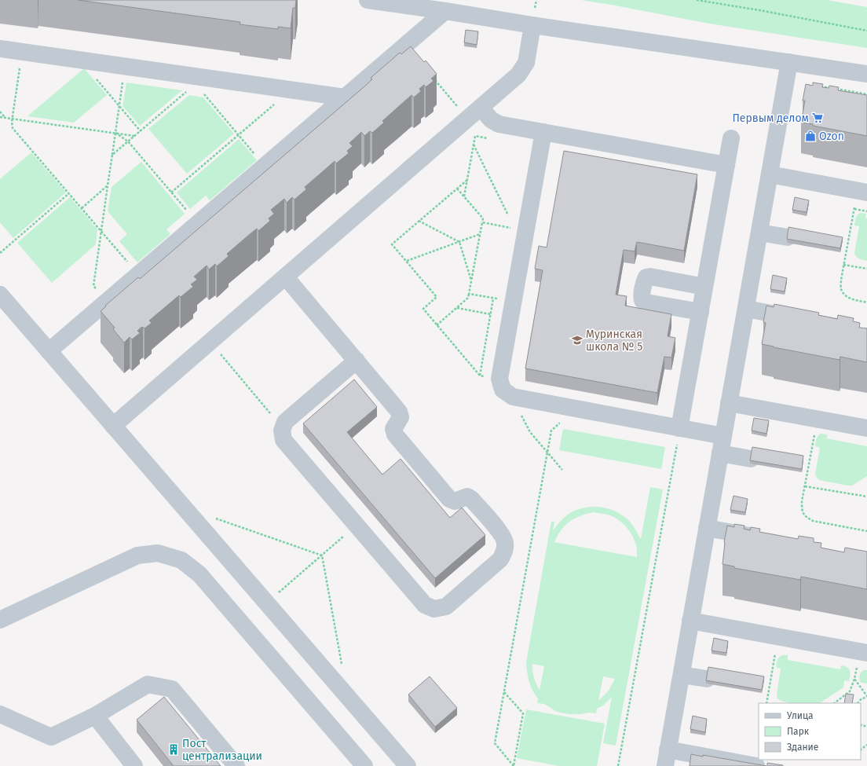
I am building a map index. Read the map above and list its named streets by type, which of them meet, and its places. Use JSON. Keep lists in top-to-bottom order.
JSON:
{
  "places": {
    "supermarket": ["Первым делом"],
    "shop": ["Ozon"],
    "school or university": ["Муринская школа № 5"],
    "building": ["Пост централизации"]
  },
  "legend": ["Улица", "Парк", "Здание"]
}
